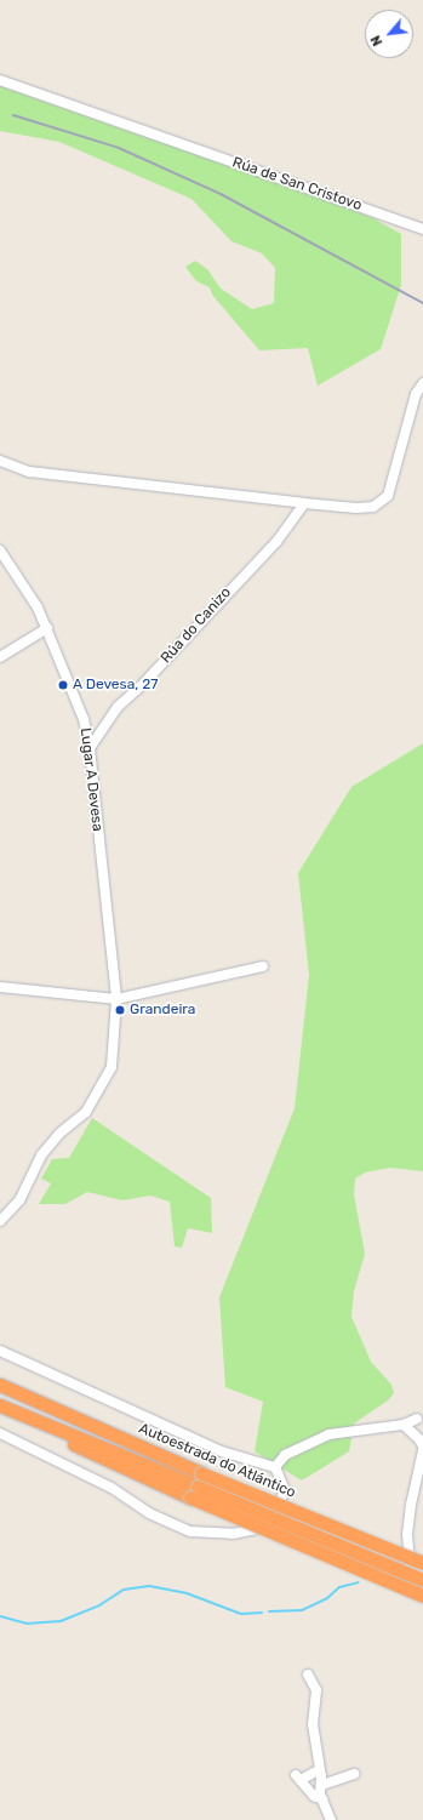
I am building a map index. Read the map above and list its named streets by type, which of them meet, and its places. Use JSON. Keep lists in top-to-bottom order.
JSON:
{
  "streets": {
    "highway": ["Autoestrada do Atlántico"],
    "street": ["Rúa de San Cristovo", "Rúa do Canizo", "Lugar A Devesa"]
  },
  "crossings": [
    ["Rúa do Canizo", "Lugar A Devesa"]
  ],
  "places": ["A Devesa, 27", "Grandeira"],
  "north": "bottom left"
}
